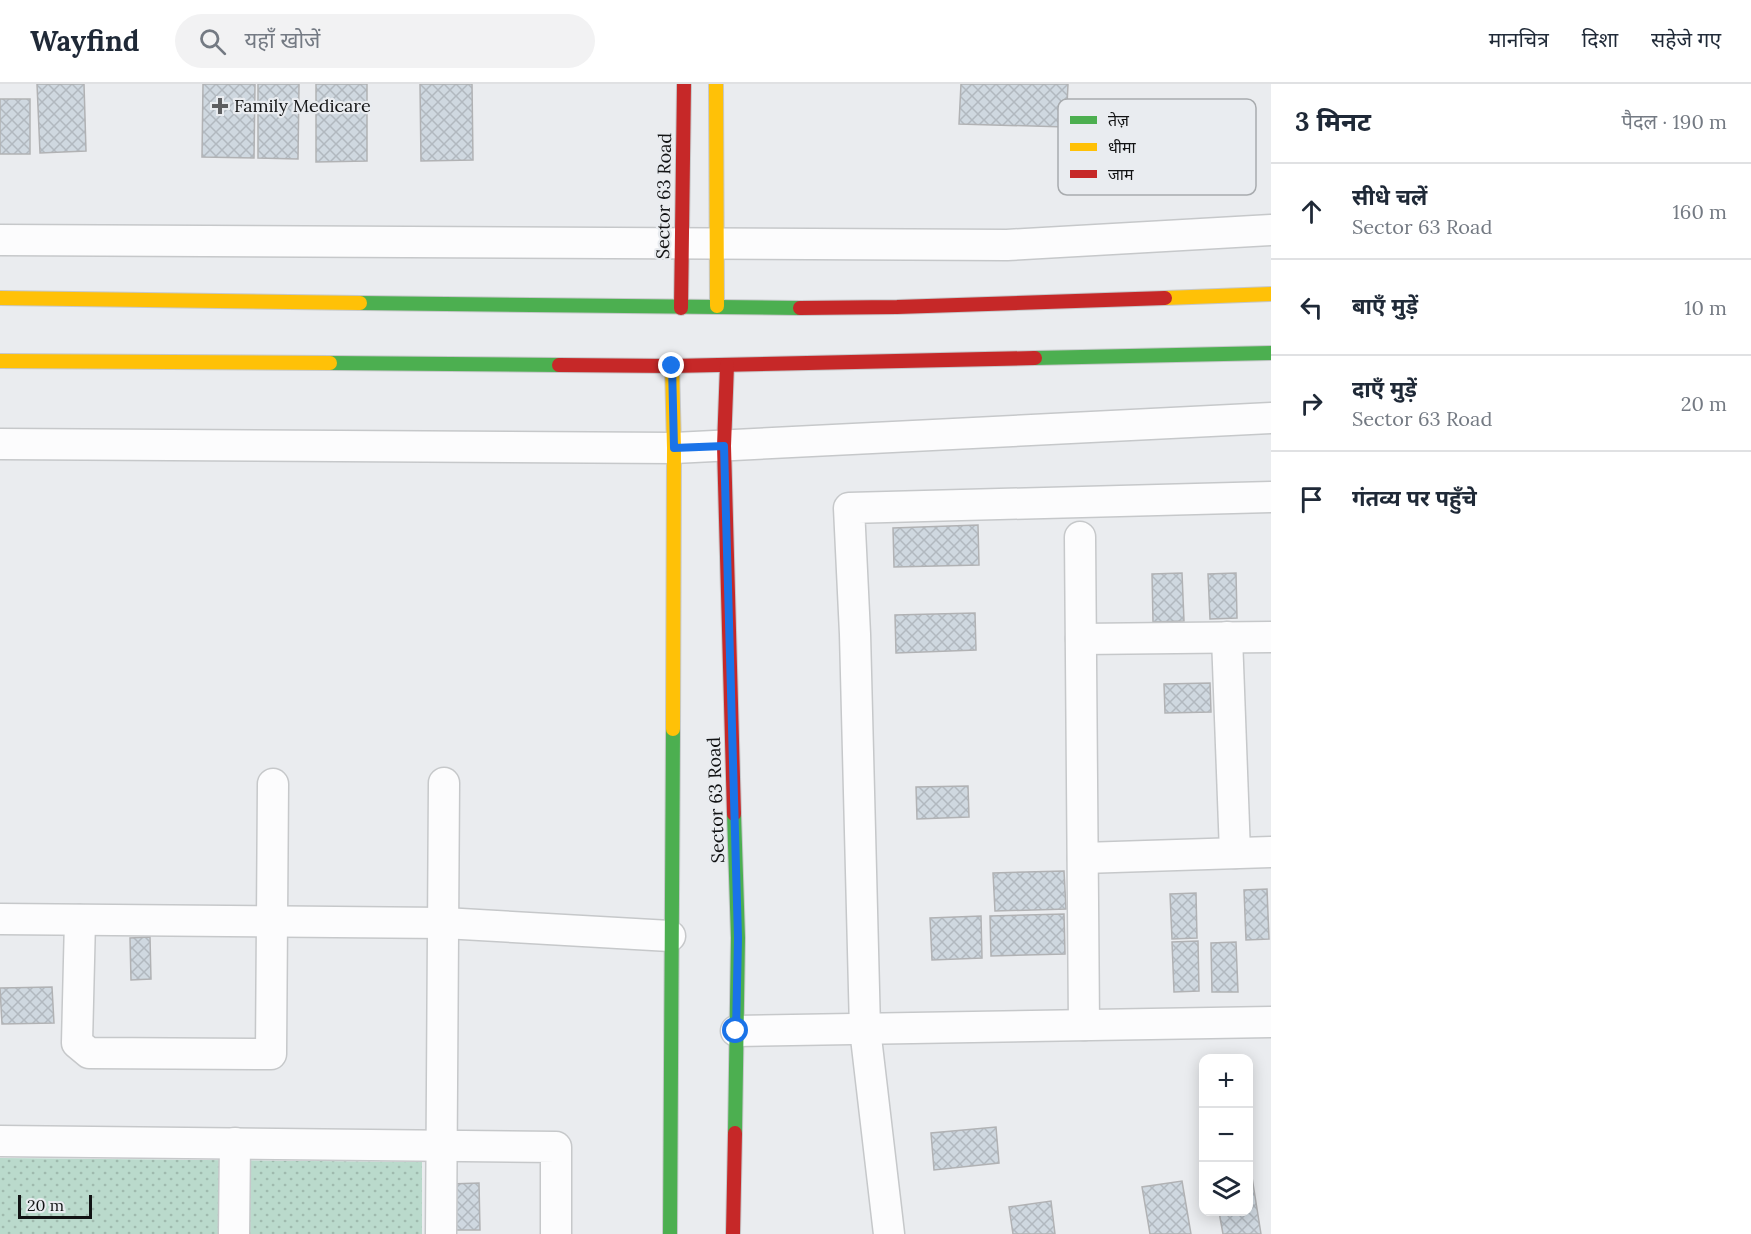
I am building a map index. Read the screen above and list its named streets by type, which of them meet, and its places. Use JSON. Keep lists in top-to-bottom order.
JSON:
{
  "streets": {
    "street": ["Sector 63 Road"]
  },
  "places": {
    "health": ["Family Medicare"]
  },
  "legend": ["तेज़", "धीमा", "जाम"],
  "scale_bar": "20 m",
  "page": {
    "header": "Wayfind",
    "search": "यहाँ खोजें",
    "nav": ["मानचित्र", "दिशा", "सहेजे गए"],
    "heading": ["3 मिनट", "पैदल · 190 m"],
    "list": [
      ["सीधे चलें", "Sector 63 Road", "160 m"],
      ["बाएँ मुड़ें", "10 m"],
      ["दाएँ मुड़ें", "Sector 63 Road", "20 m"],
      "गंतव्य पर पहुँचे"
    ],
    "map_buttons": ["+", "−"],
    "scale": "20 m"
  }
}
